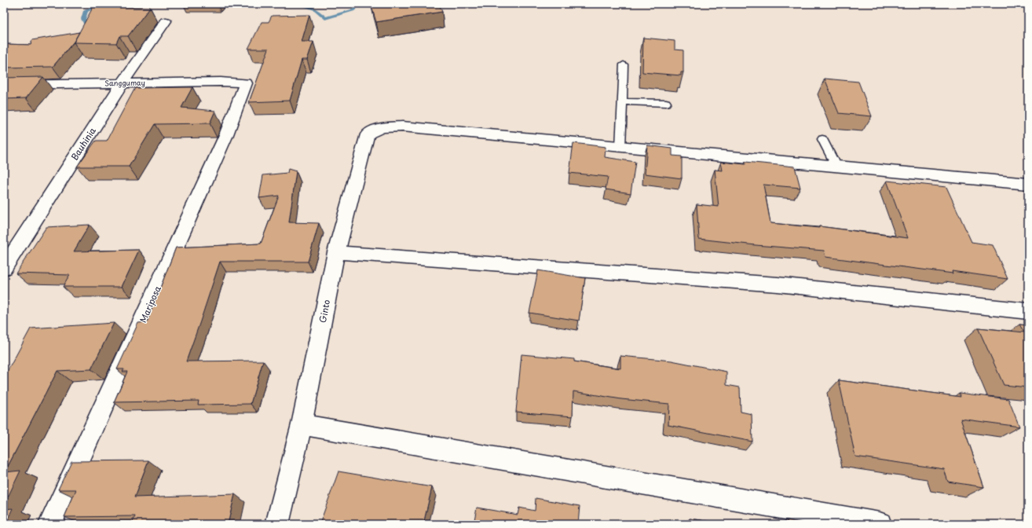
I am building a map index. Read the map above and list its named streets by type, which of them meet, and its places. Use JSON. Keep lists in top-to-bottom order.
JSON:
{
  "streets": {
    "street": [
      "Sanggumay",
      "Bauhinia",
      "Mariposa",
      "Ginto"
    ]
  },
  "crossings": [
    ["Sanggumay", "Bauhinia"],
    ["Sanggumay", "Mariposa"]
  ]
}
